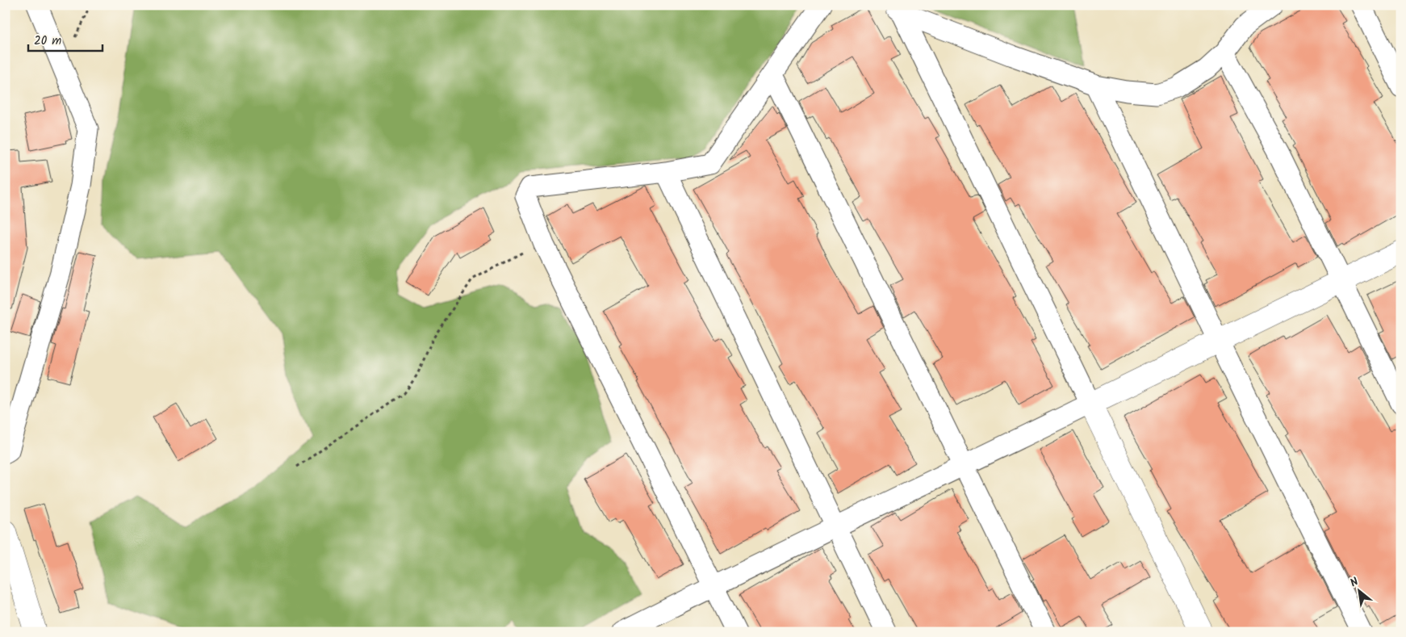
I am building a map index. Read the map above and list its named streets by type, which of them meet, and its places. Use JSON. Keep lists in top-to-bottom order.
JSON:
{
  "scale_bar": "20 m",
  "north": "top left"
}
